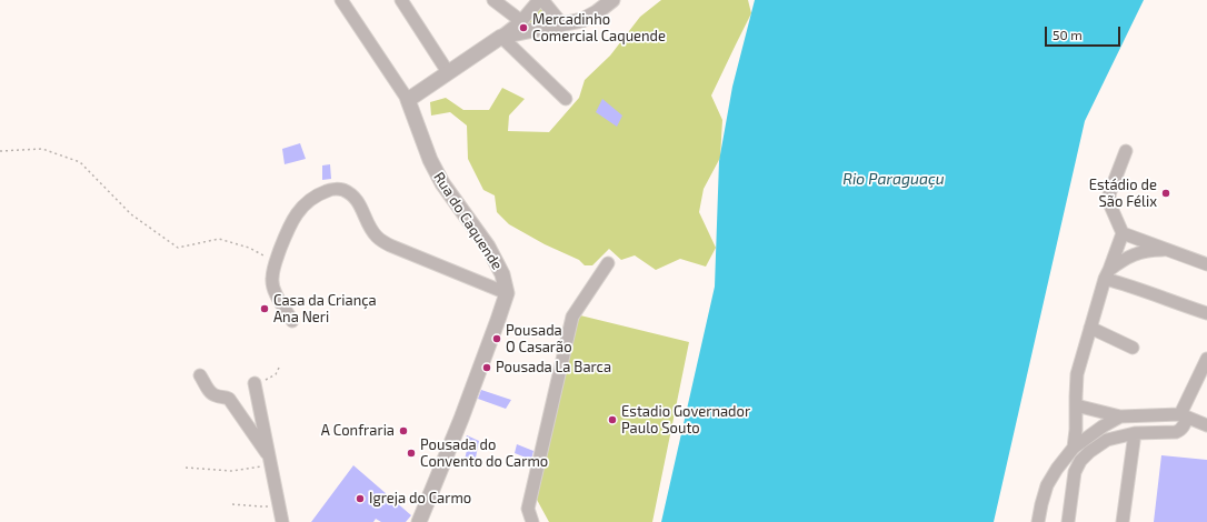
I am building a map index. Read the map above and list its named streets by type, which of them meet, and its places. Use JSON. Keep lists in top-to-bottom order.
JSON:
{
  "streets": {
    "street": ["Rua do Caquende"]
  },
  "water": ["Rio Paraguaçu"],
  "places": [
    "Mercadinho Comercial Caquende",
    "Estádio de São Félix",
    "Casa da Criança Ana Neri",
    "Pousada O Casarão",
    "Pousada La Barca",
    "Estadio Governador Paulo Souto",
    "A Confraria",
    "Pousada do Convento do Carmo",
    "Igreja do Carmo"
  ],
  "scale_bar": "50 m"
}
